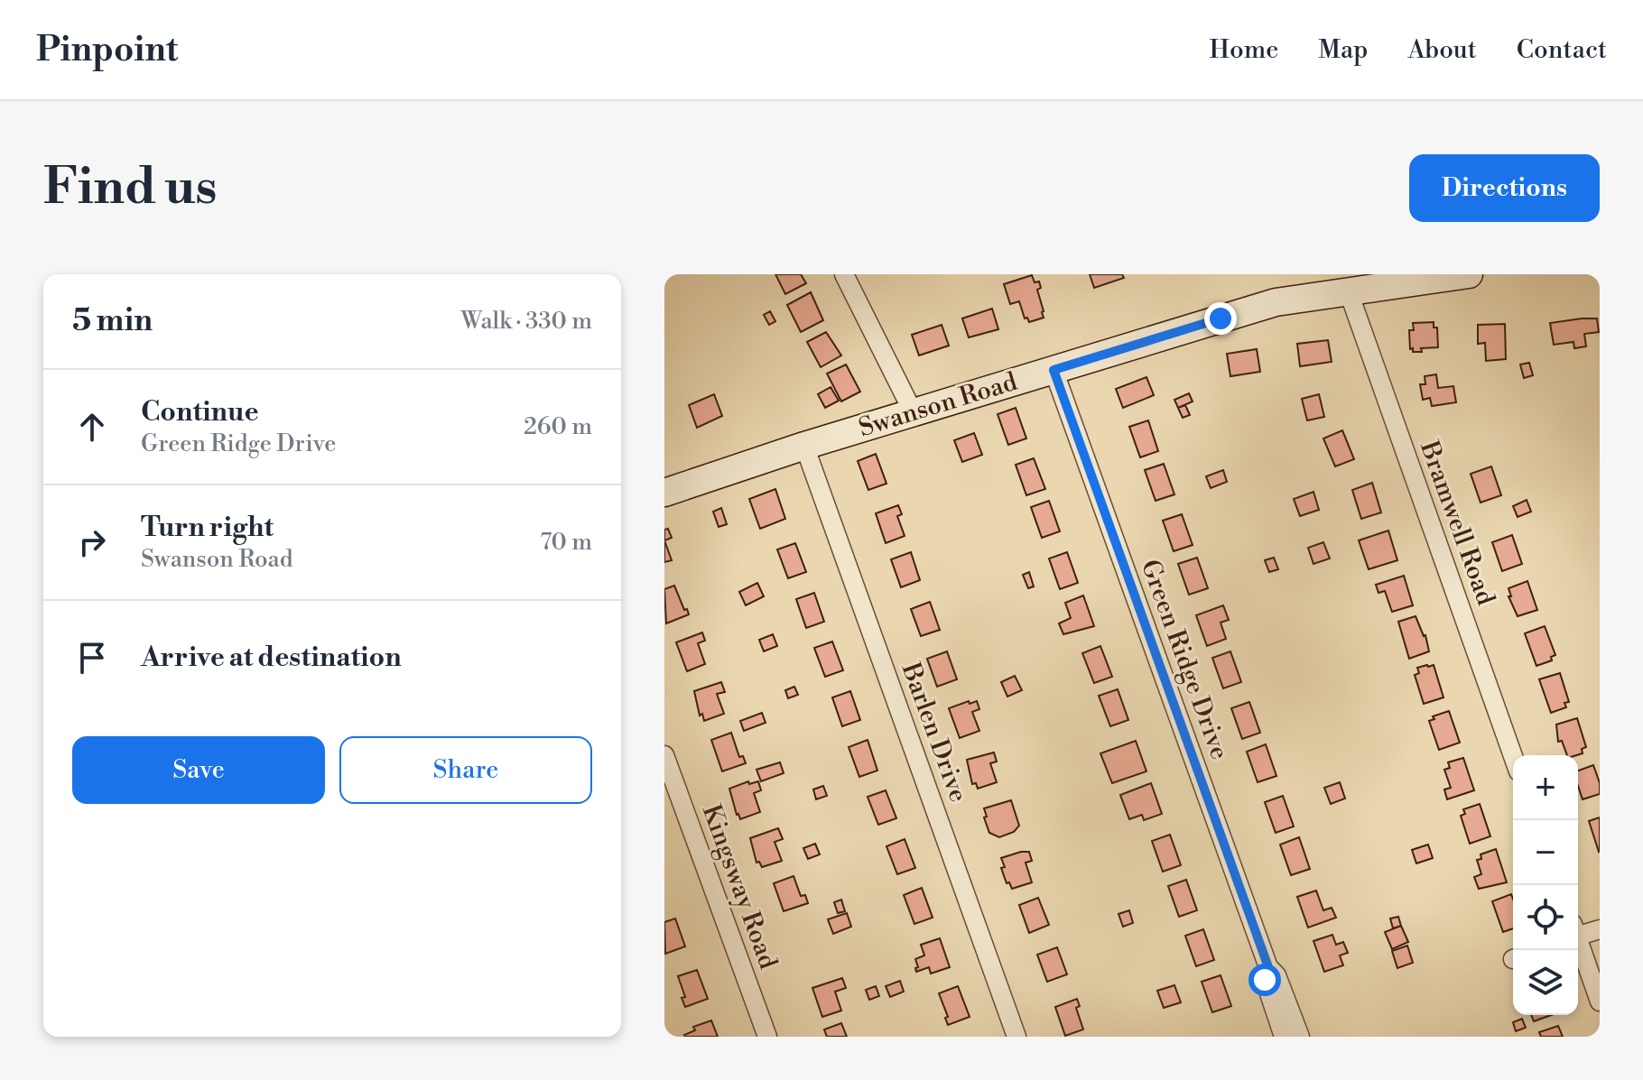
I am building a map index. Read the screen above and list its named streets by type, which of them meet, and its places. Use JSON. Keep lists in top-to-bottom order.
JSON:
{
  "streets": {
    "street": [
      "Swanson Road",
      "Bramwell Road",
      "Green Ridge Drive",
      "Barlen Drive",
      "Kingsway Road"
    ]
  },
  "crossings": [
    ["Swanson Road", "Bramwell Road"],
    ["Swanson Road", "Green Ridge Drive"],
    ["Swanson Road", "Barlen Drive"]
  ],
  "page": {
    "header": "Pinpoint",
    "nav": [
      "Home",
      "Map",
      "About",
      "Contact"
    ],
    "buttons": [
      "Directions",
      ["Save", "Share"]
    ],
    "title": "Find us",
    "heading": ["5 min", "Walk · 330 m"],
    "list": [
      ["Continue", "Green Ridge Drive", "260 m"],
      ["Turn right", "Swanson Road", "70 m"],
      "Arrive at destination"
    ],
    "map_buttons": ["+", "−"]
  }
}
